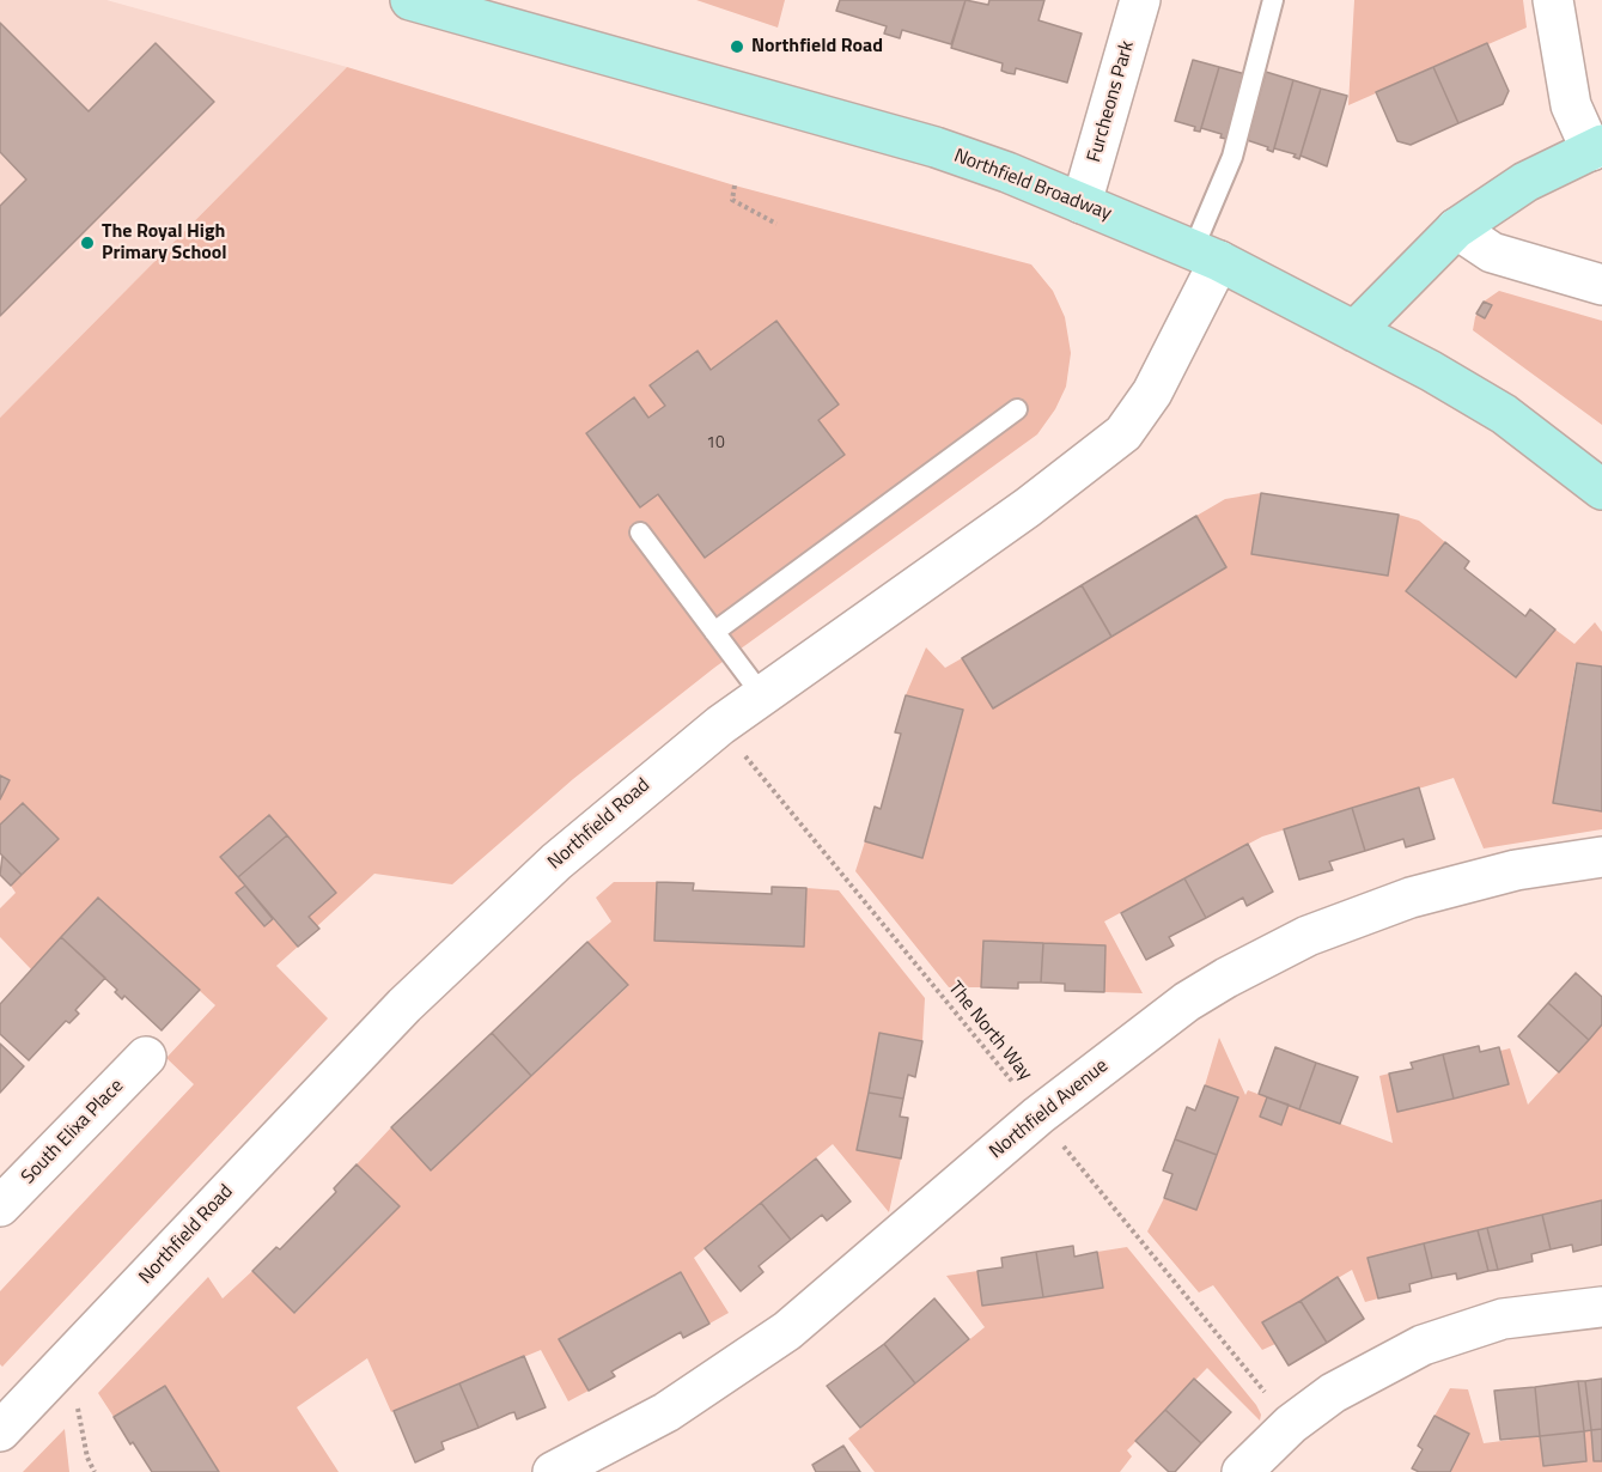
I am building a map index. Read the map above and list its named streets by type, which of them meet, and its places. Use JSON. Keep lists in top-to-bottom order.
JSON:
{
  "streets": {
    "street": [
      "Furcheons Park",
      "Northfield Broadway",
      "Northfield Road",
      "Northfield Avenue",
      "South Elixa Place"
    ],
    "path": ["The North Way"]
  },
  "crossings": [
    ["Furcheons Park", "Northfield Broadway"],
    ["Northfield Broadway", "Northfield Road"],
    ["Northfield Road", "The North Way"],
    ["The North Way", "Northfield Avenue"]
  ],
  "places": ["Northfield Road", "The Royal High Primary School"],
  "house_numbers": ["10"]
}
